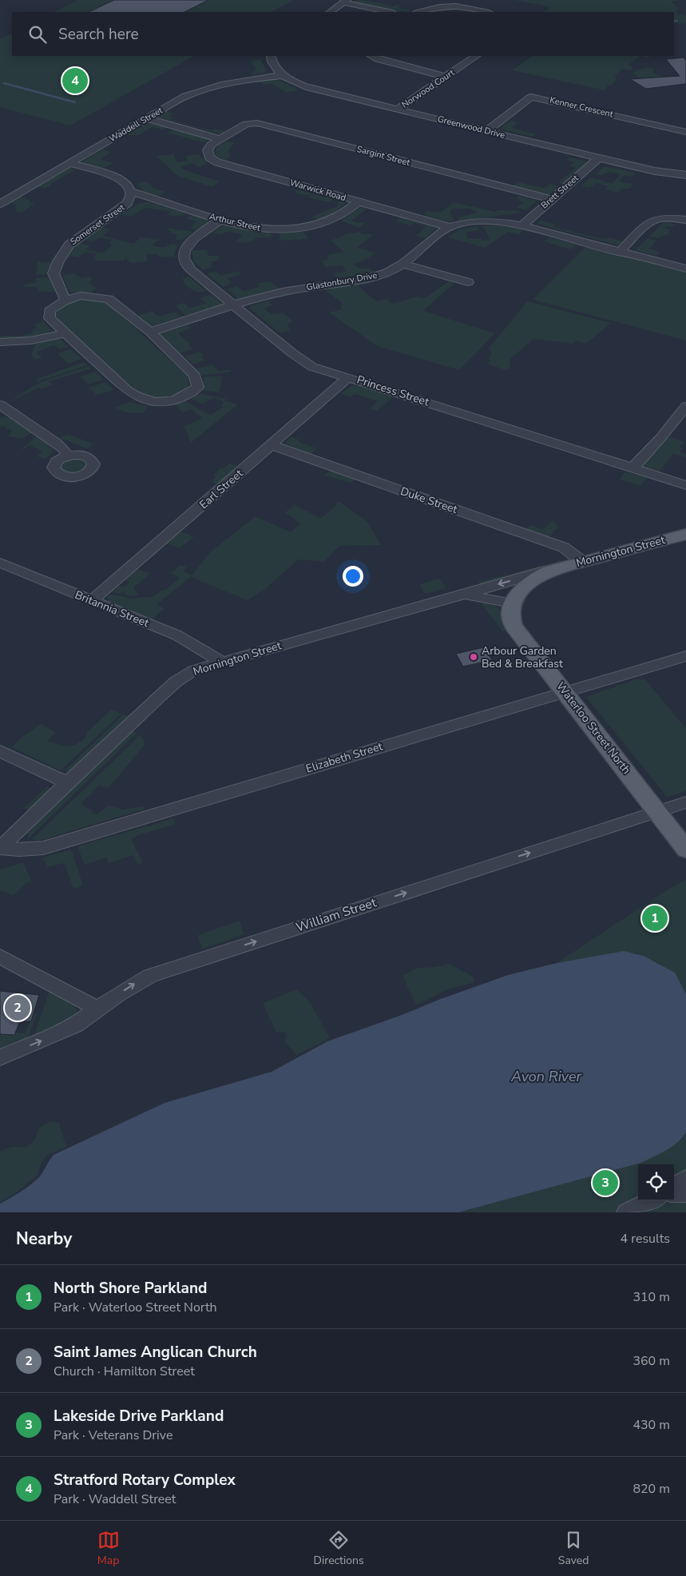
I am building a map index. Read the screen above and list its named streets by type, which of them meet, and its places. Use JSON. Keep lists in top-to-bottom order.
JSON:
{
  "streets": {
    "main road": ["Mornington Street", "Waterloo Street North"],
    "street": [
      "Norwood Court",
      "Kenner Crescent",
      "Waddell Street",
      "Greenwood Drive",
      "Sargint Street",
      "Warwick Road",
      "Brett Street",
      "Arthur Street",
      "Somerset Street",
      "Glastonbury Drive",
      "Princess Street",
      "Earl Street",
      "Duke Street",
      "Britannia Street",
      "Elizabeth Street",
      "William Street"
    ]
  },
  "crossings": [
    ["Norwood Court", "Greenwood Drive"],
    ["Kenner Crescent", "Greenwood Drive"],
    ["Waddell Street", "Greenwood Drive"],
    ["Waddell Street", "Somerset Street"],
    ["Greenwood Drive", "Brett Street"],
    ["Sargint Street", "Warwick Road"],
    ["Sargint Street", "Brett Street"],
    ["Warwick Road", "Arthur Street"],
    ["Warwick Road", "Glastonbury Drive"],
    ["Brett Street", "Glastonbury Drive"],
    ["Arthur Street", "Somerset Street"],
    ["Arthur Street", "Princess Street"],
    ["Glastonbury Drive", "Princess Street"],
    ["Princess Street", "Earl Street"],
    ["Earl Street", "Duke Street"],
    ["Earl Street", "Britannia Street"],
    ["Duke Street", "Mornington Street"],
    ["Mornington Street", "Britannia Street"],
    ["Mornington Street", "Waterloo Street North"],
    ["Mornington Street", "Elizabeth Street"],
    ["Waterloo Street North", "Elizabeth Street"],
    ["Waterloo Street North", "William Street"]
  ],
  "one_way": ["William Street"],
  "water": ["Avon River"],
  "places": ["Arbour Garden Bed & Breakfast"],
  "page": {
    "search": "Search here",
    "pins": [
      "4",
      "1",
      "2",
      "3"
    ],
    "heading": ["Nearby", "4 results"],
    "list": [
      {
        "mark": "1",
        "name": "North Shore Parkland",
        "note": "Park · Waterloo Street North",
        "value": "310 m"
      },
      {
        "mark": "2",
        "name": "Saint James Anglican Church",
        "note": "Church · Hamilton Street",
        "value": "360 m"
      },
      {
        "mark": "3",
        "name": "Lakeside Drive Parkland",
        "note": "Park · Veterans Drive",
        "value": "430 m"
      },
      {
        "mark": "4",
        "name": "Stratford Rotary Complex",
        "note": "Park · Waddell Street",
        "value": "820 m"
      }
    ],
    "nav": ["Map", "Directions", "Saved"]
  }
}
